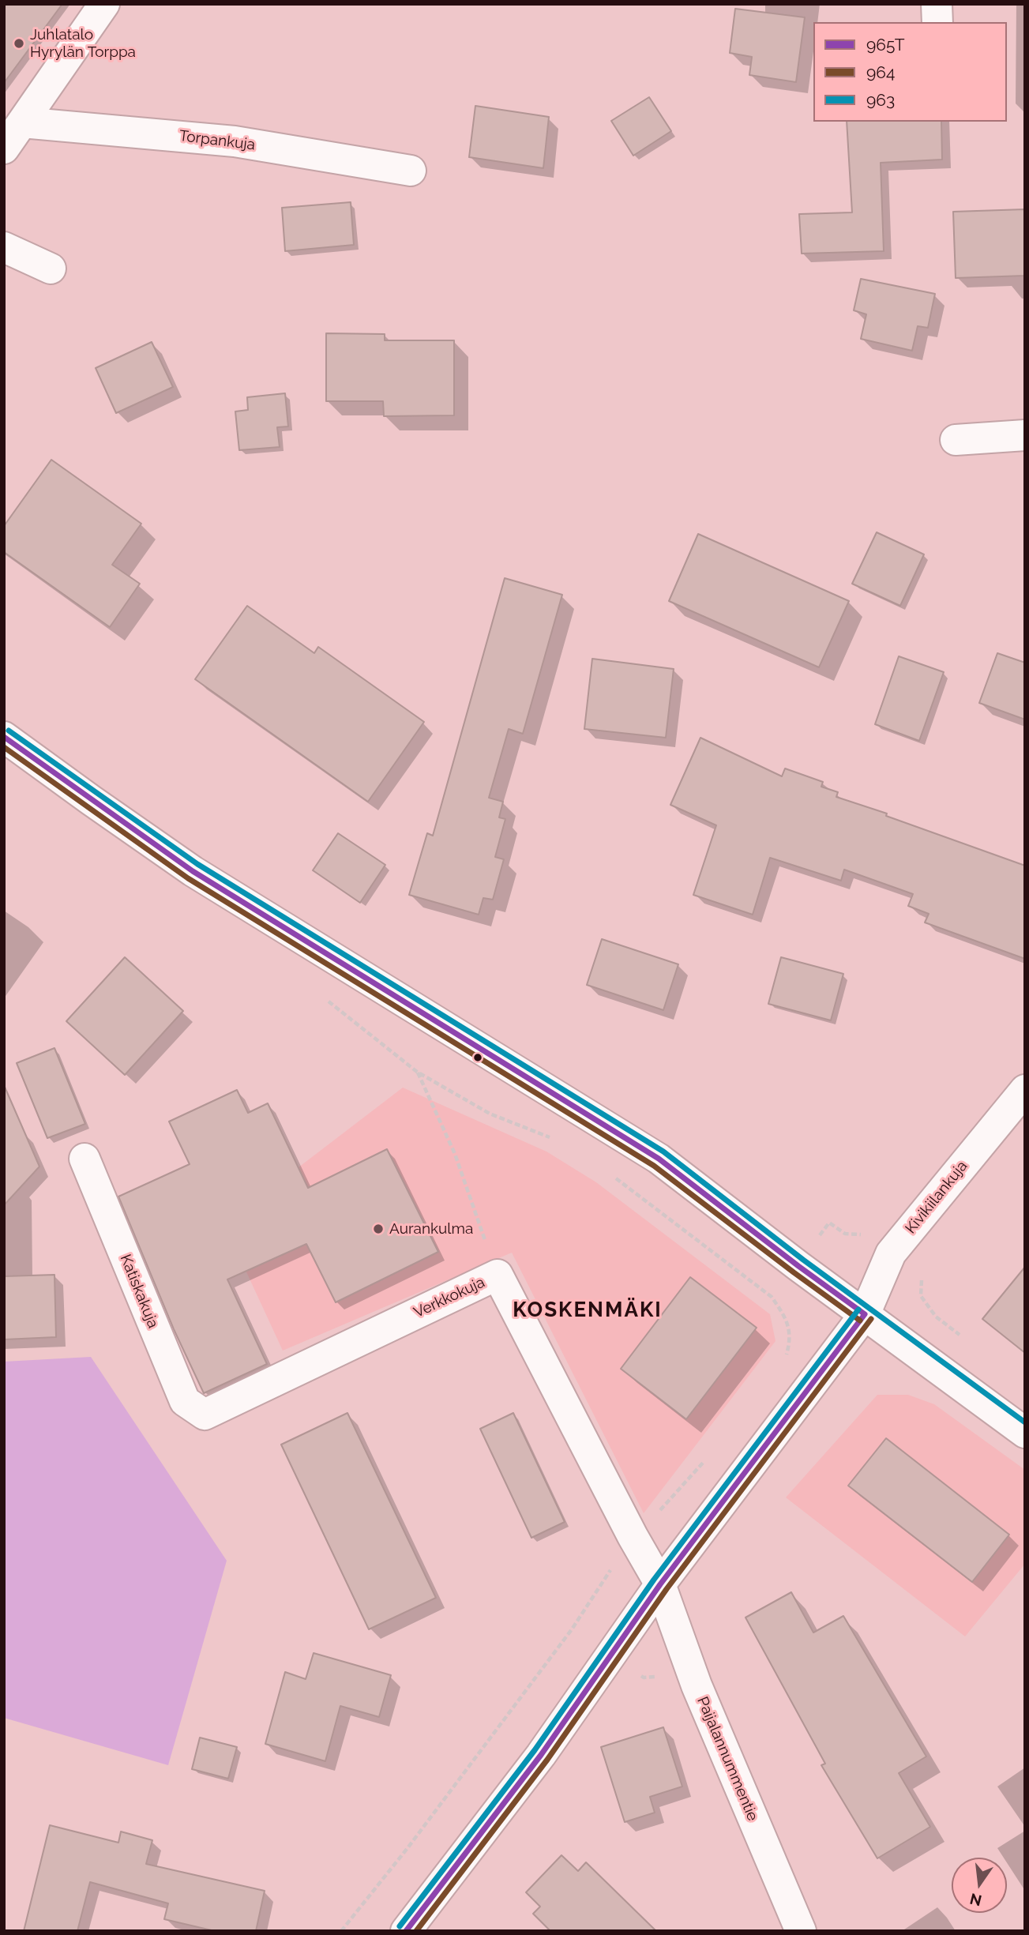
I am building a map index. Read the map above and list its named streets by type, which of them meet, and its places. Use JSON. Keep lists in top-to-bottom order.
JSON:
{
  "streets": {
    "street": [
      "Torpankuja",
      "Kivikiilankuja",
      "Katiskakuja",
      "Verkkokuja",
      "Paijalannummentie"
    ]
  },
  "crossings": [
    ["Kivikiilankuja", "Verkkokuja"],
    ["Kivikiilankuja", "Paijalannummentie"],
    ["Katiskakuja", "Verkkokuja"],
    ["Verkkokuja", "Paijalannummentie"]
  ],
  "districts": ["KOSKENMÄKI"],
  "places": ["Juhlatalo Hyrylän Torppa", "Aurankulma"],
  "lines": ["transit line 963", "transit line 965T", "transit line 964"],
  "legend": ["965T", "964", "963"],
  "north": "bottom"
}
